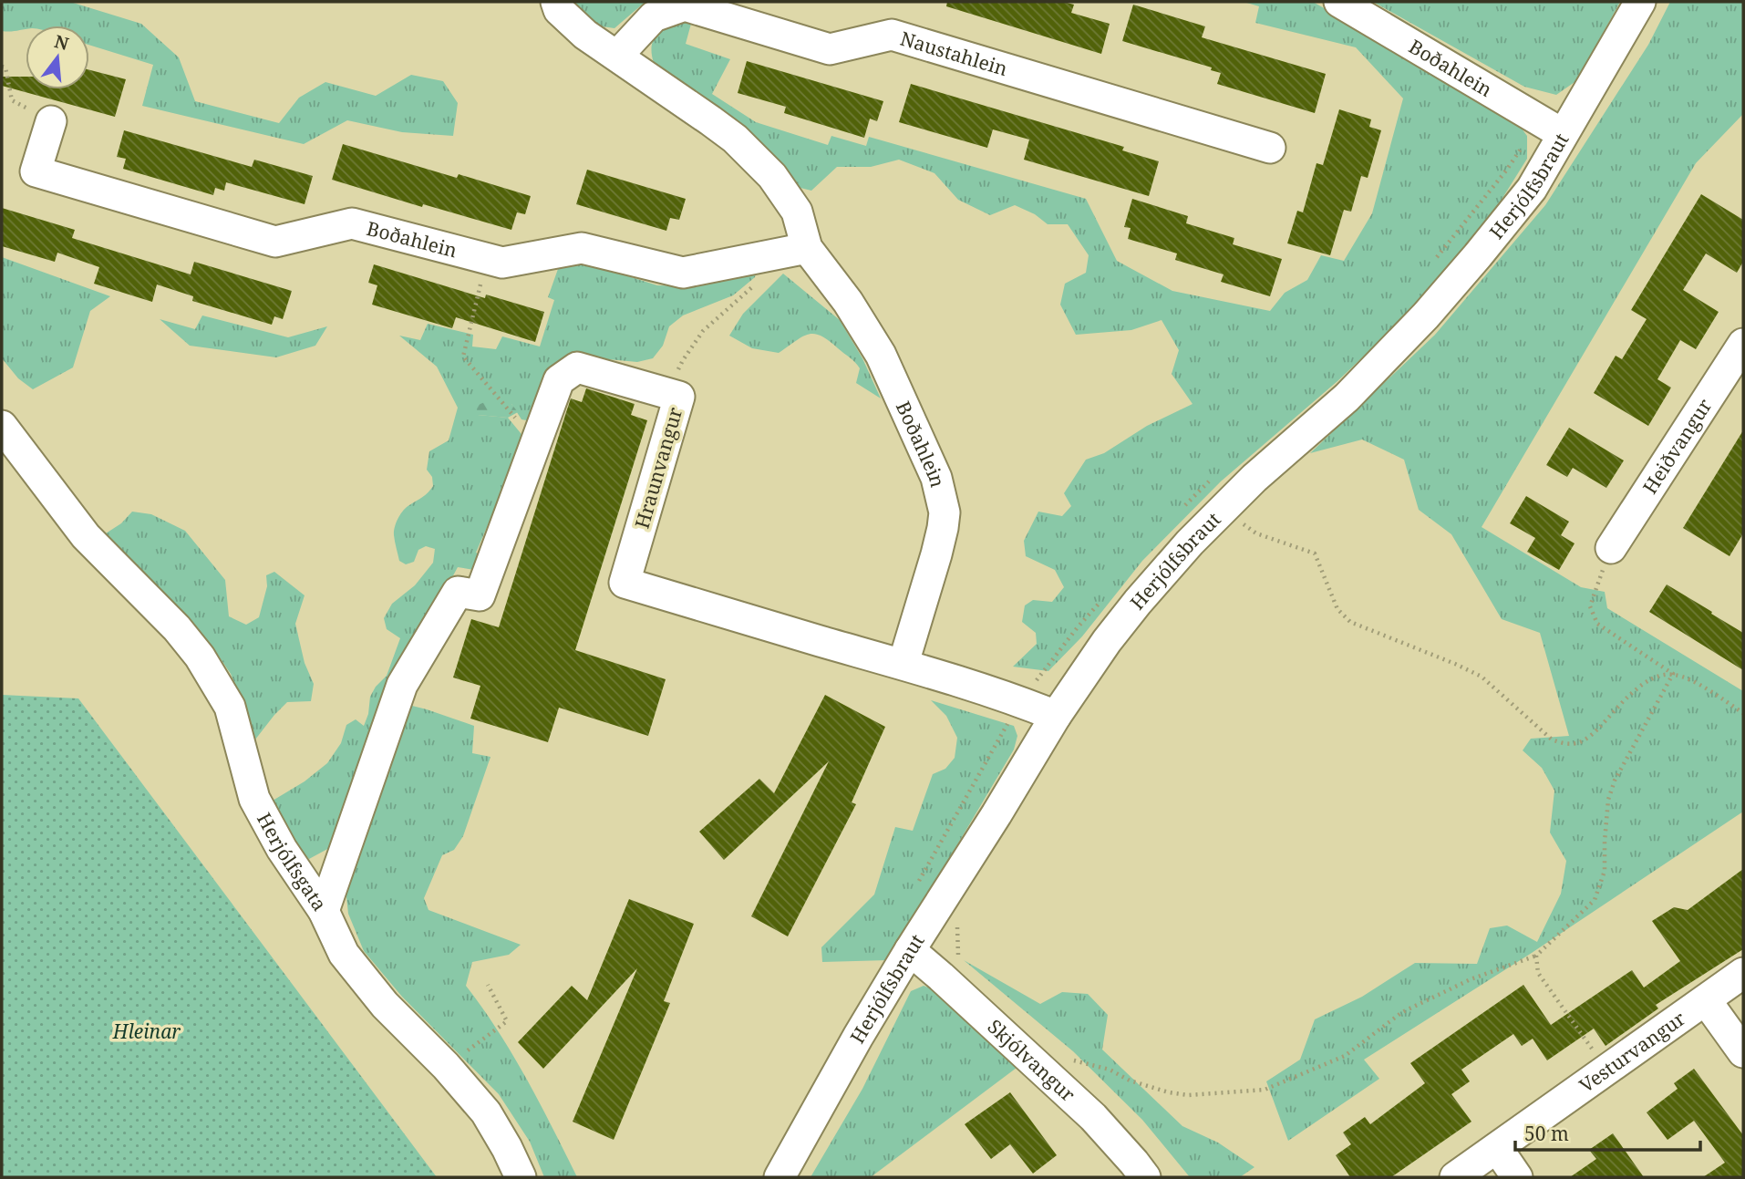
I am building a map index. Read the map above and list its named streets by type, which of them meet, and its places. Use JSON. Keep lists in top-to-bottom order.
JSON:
{
  "streets": {
    "street": [
      "Naustahlein",
      "Boðahlein",
      "Herjólfsbraut",
      "Heiðvangur",
      "Hraunvangur",
      "Herjólfsgata",
      "Vesturvangur",
      "Skjólvangur"
    ]
  },
  "crossings": [
    ["Naustahlein", "Boðahlein"],
    ["Boðahlein", "Herjólfsbraut"],
    ["Boðahlein", "Hraunvangur"],
    ["Herjólfsbraut", "Hraunvangur"],
    ["Herjólfsbraut", "Skjólvangur"],
    ["Hraunvangur", "Herjólfsgata"]
  ],
  "parks": ["Hleinar"],
  "scale_bar": "50 m",
  "north": "top"
}
